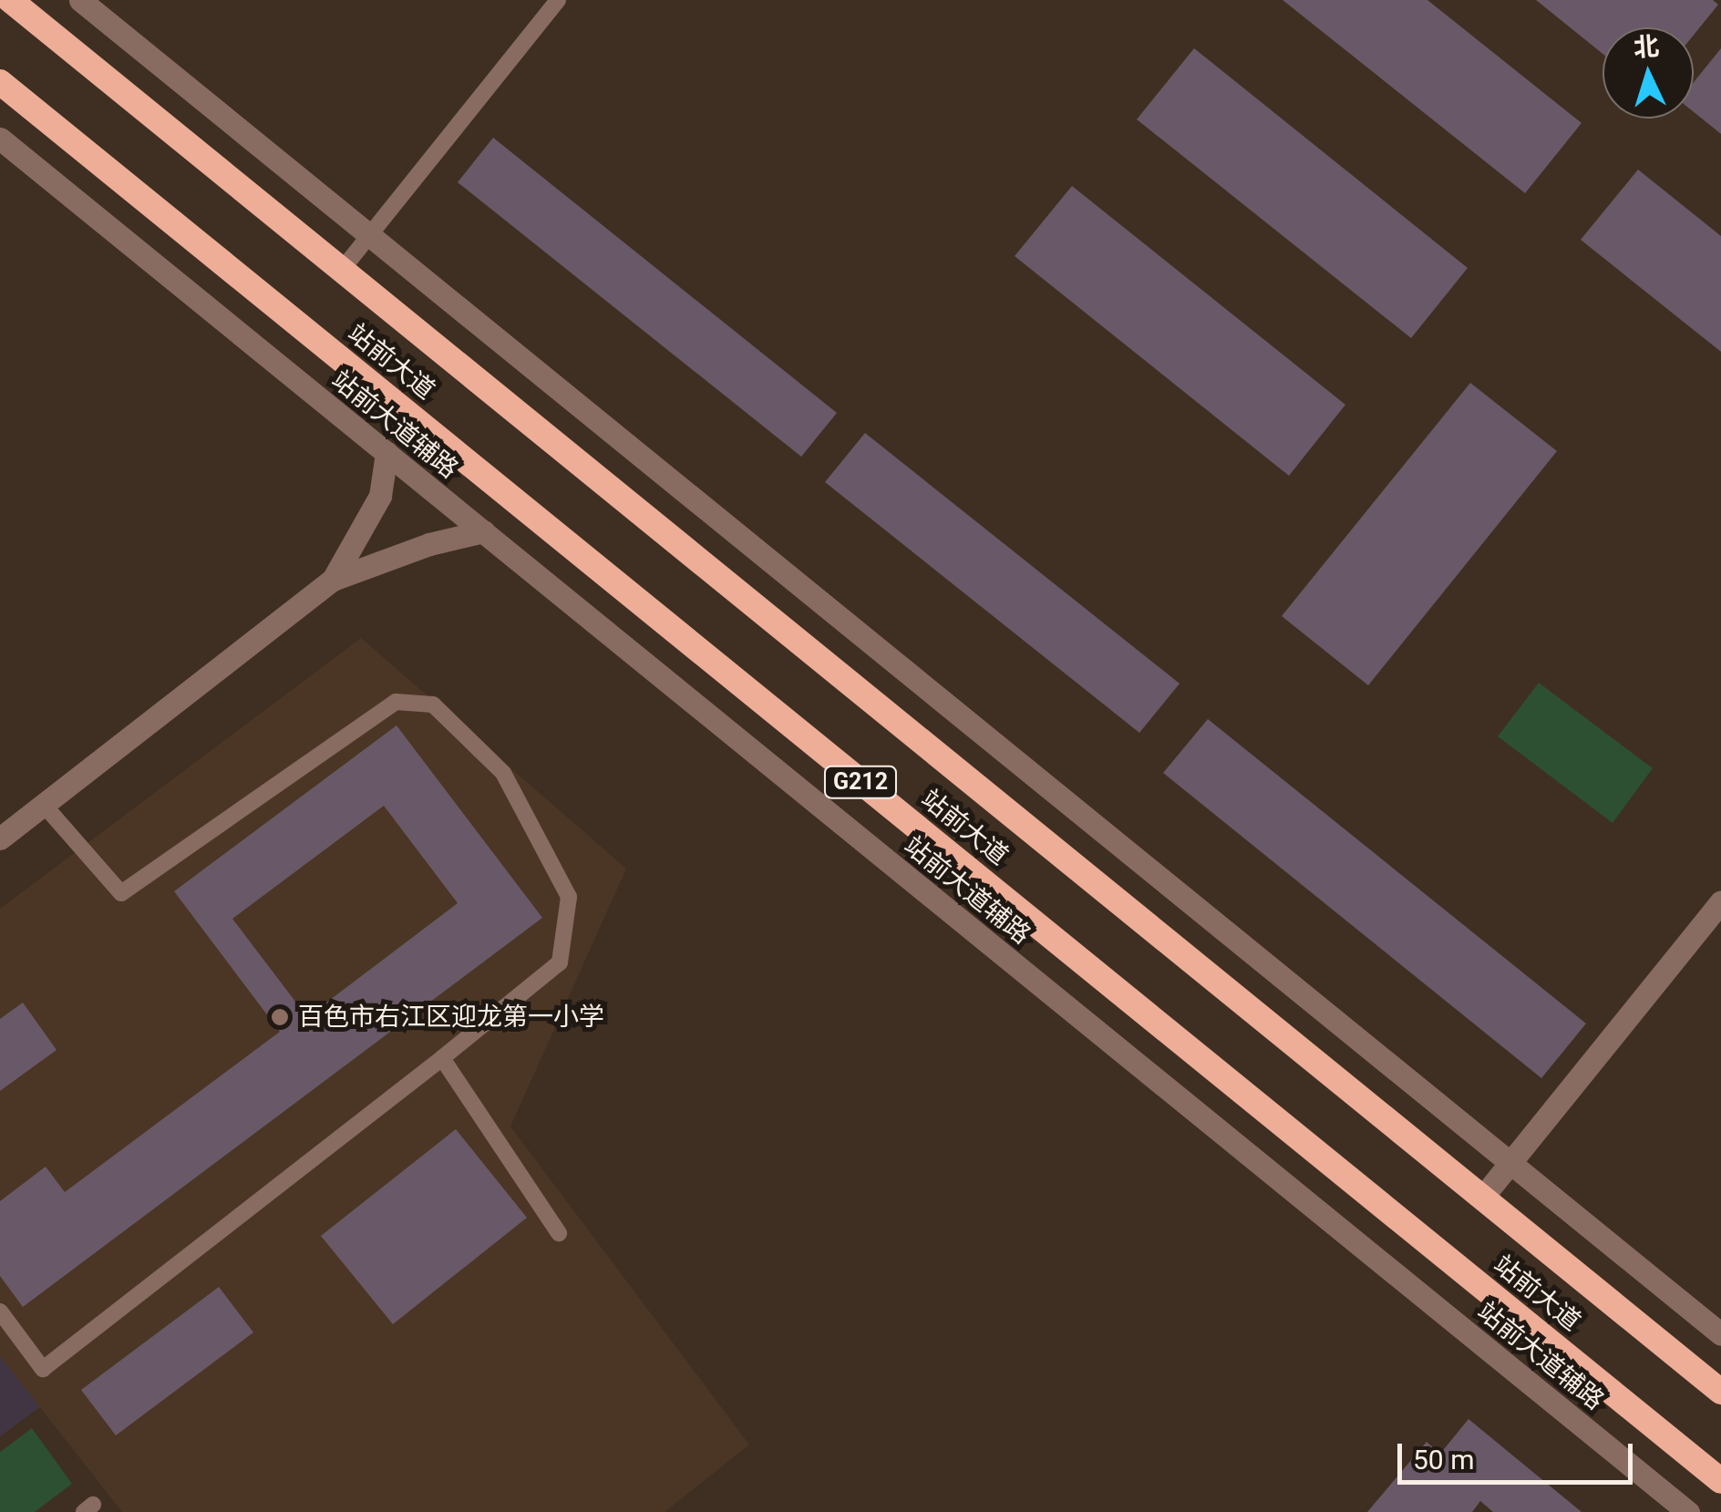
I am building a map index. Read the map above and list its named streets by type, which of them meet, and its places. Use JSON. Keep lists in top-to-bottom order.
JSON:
{
  "streets": {
    "highway": ["站前大道", "G212"],
    "street": ["站前大道辅路"]
  },
  "places": ["百色市右江区迎龙第一小学"],
  "scale_bar": "50 m",
  "north": "top"
}
